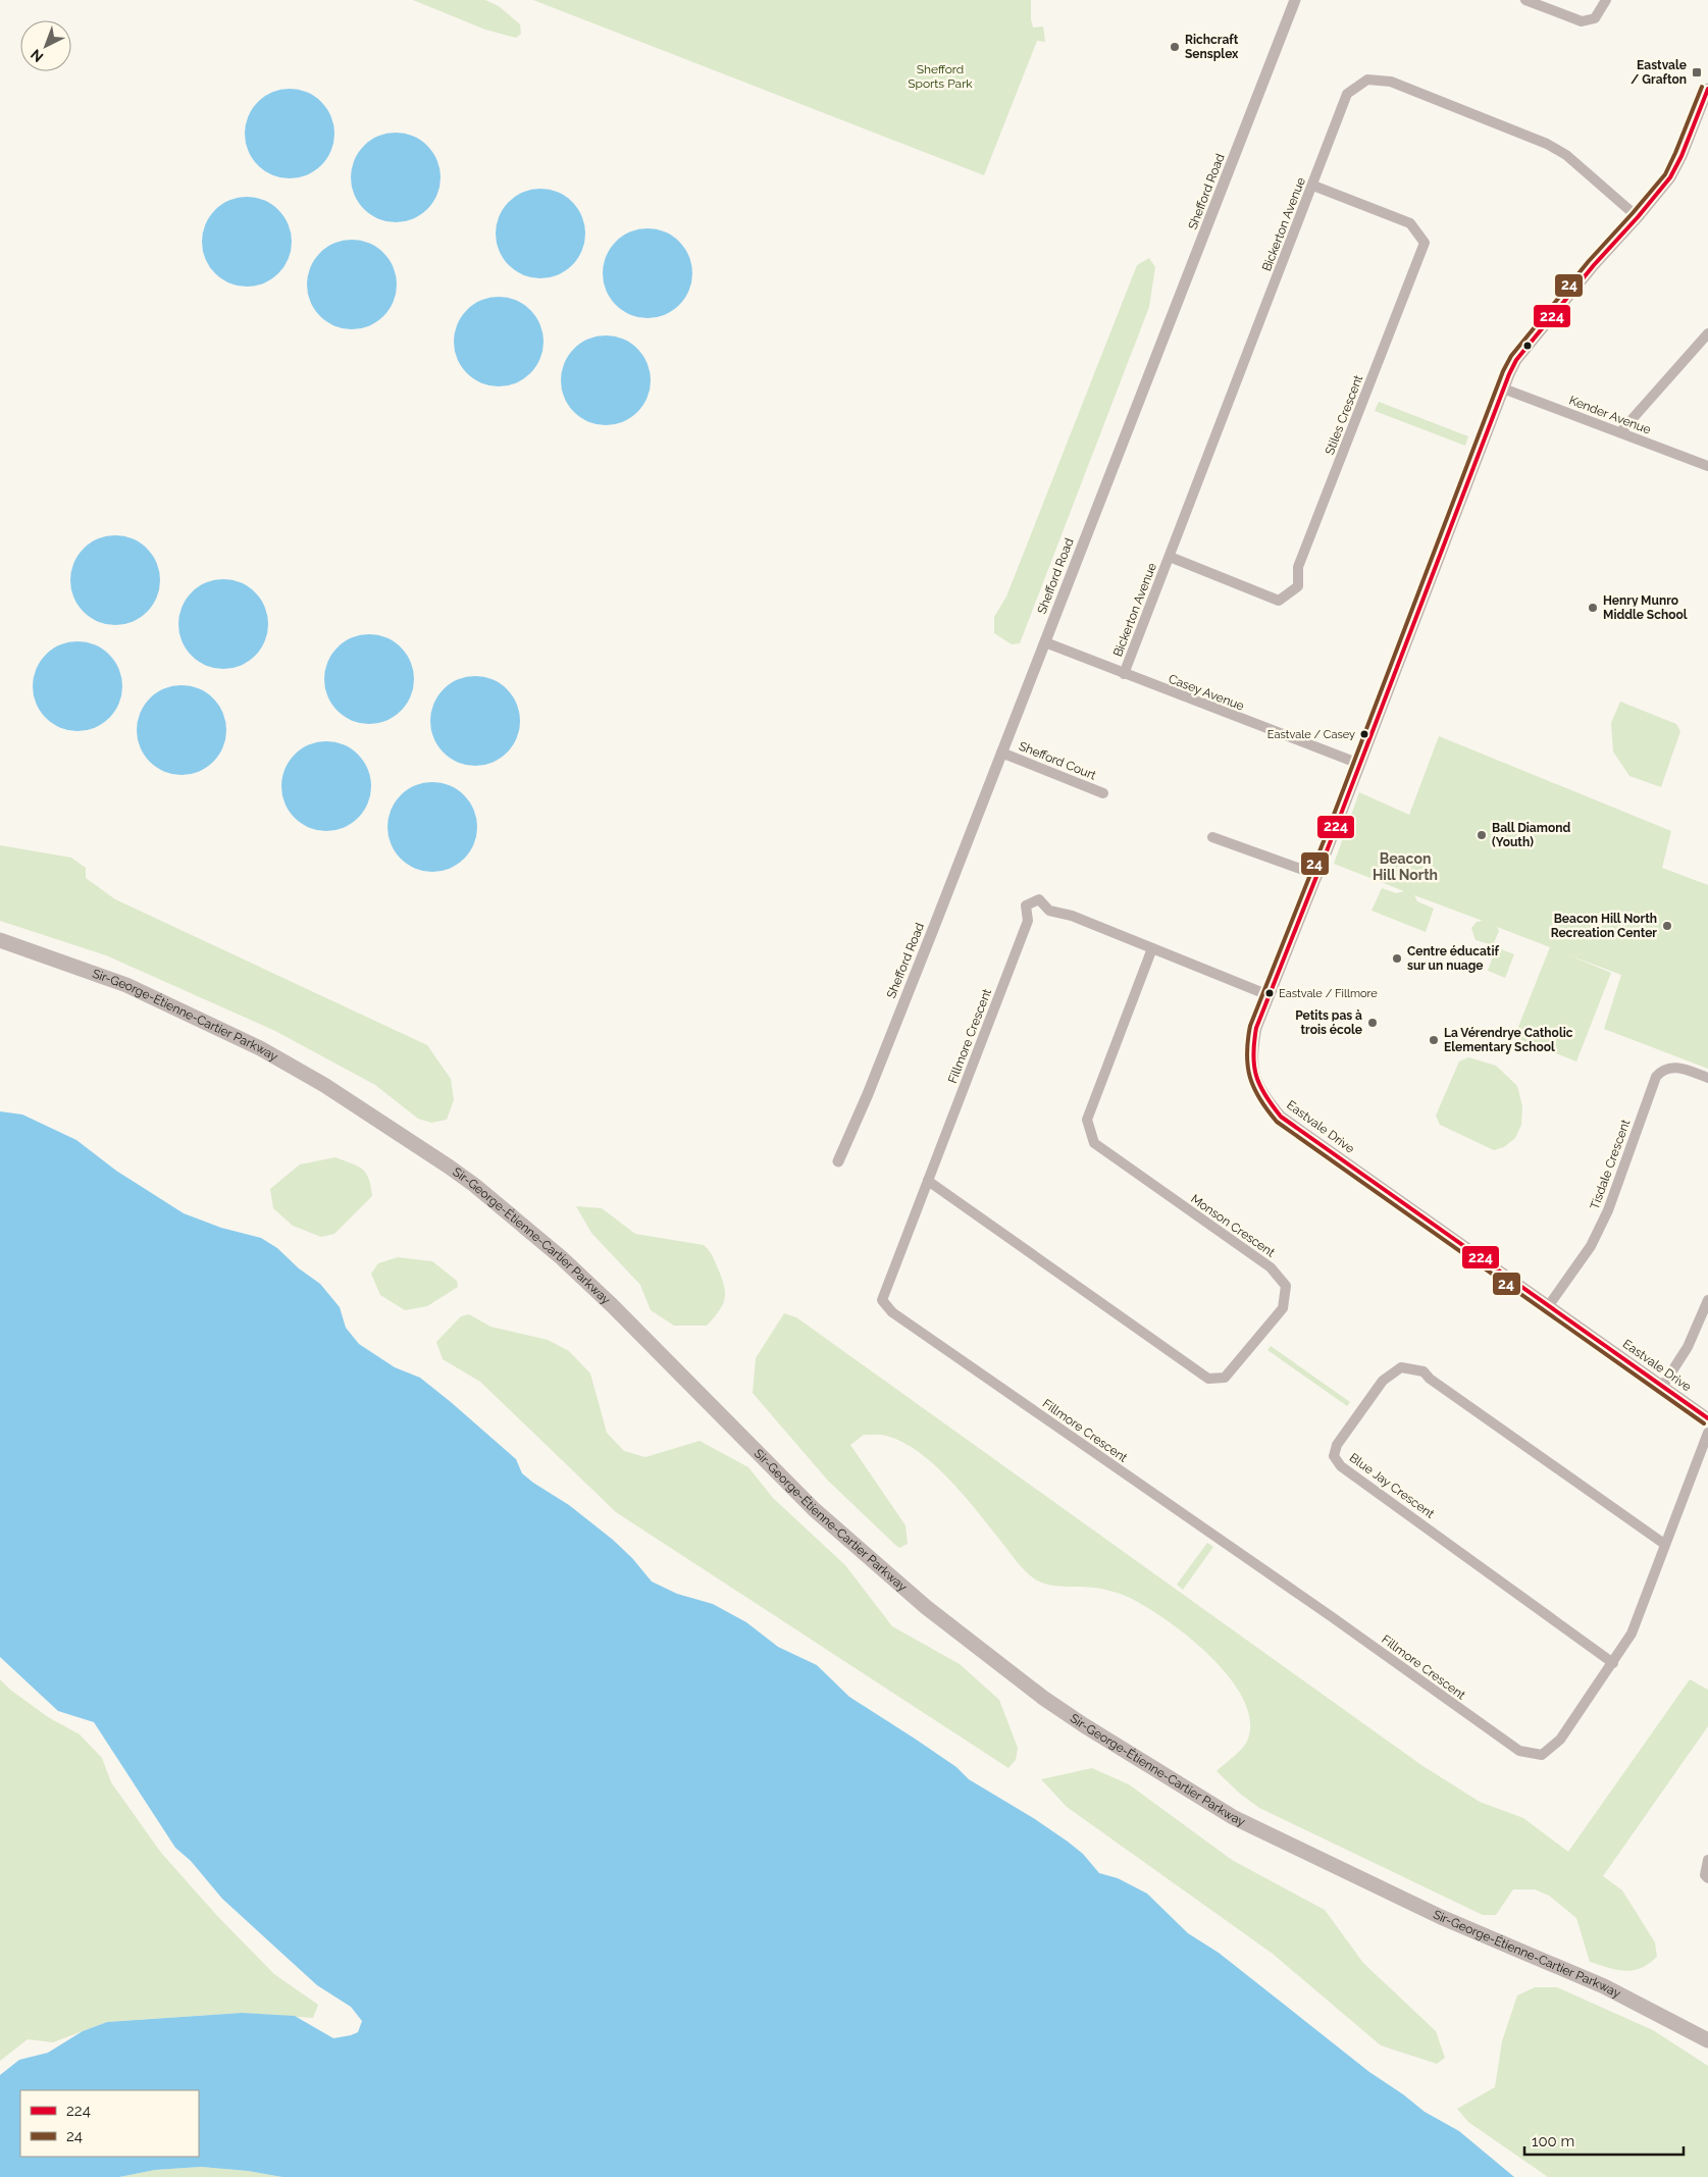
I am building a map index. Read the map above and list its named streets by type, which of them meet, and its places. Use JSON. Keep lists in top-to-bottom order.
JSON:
{
  "streets": {
    "main road": ["Sir-George-Étienne-Cartier Parkway"],
    "street": [
      "Shefford Road",
      "Bickerton Avenue",
      "Stiles Crescent",
      "Kender Avenue",
      "Casey Avenue",
      "Shefford Court",
      "Fillmore Crescent",
      "Eastvale Drive",
      "Tisdale Crescent",
      "Monson Crescent",
      "Blue Jay Crescent"
    ]
  },
  "crossings": [
    ["Shefford Road", "Casey Avenue"],
    ["Shefford Road", "Shefford Court"],
    ["Bickerton Avenue", "Stiles Crescent"],
    ["Bickerton Avenue", "Casey Avenue"],
    ["Bickerton Avenue", "Eastvale Drive"],
    ["Kender Avenue", "Eastvale Drive"],
    ["Casey Avenue", "Eastvale Drive"],
    ["Fillmore Crescent", "Eastvale Drive"],
    ["Fillmore Crescent", "Monson Crescent"],
    ["Fillmore Crescent", "Blue Jay Crescent"],
    ["Eastvale Drive", "Tisdale Crescent"]
  ],
  "districts": ["Beacon Hill North"],
  "parks": ["Shefford Sports Park"],
  "places": {
    "other": [
      "Richcraft Sensplex",
      "Henry Munro Middle School",
      "Eastvale / Casey",
      "Ball Diamond (Youth)",
      "Beacon Hill North Recreation Center",
      "Centre éducatif sur un nuage",
      "Eastvale / Fillmore",
      "Petits pas à trois école",
      "La Vérendrye Catholic Elementary School"
    ],
    "transit": ["Eastvale / Grafton"]
  },
  "lines": ["transit line 24", "transit line 224"],
  "legend": ["224", "24"],
  "scale_bar": "100 m",
  "north": "bottom left"
}
